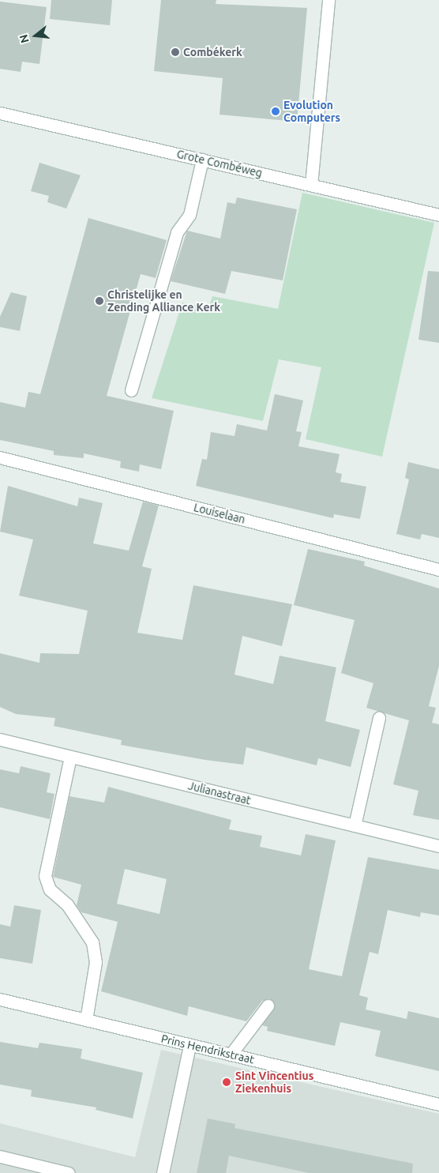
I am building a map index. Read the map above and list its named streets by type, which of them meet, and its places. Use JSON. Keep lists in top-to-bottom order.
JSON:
{
  "streets": {
    "street": [
      "Grote Combéweg",
      "Louiselaan",
      "Julianastraat",
      "Prins Hendrikstraat"
    ]
  },
  "places": [
    "Combékerk",
    "Evolution Computers",
    "Christelijke en Zending Alliance Kerk",
    "Sint Vincentius Ziekenhuis"
  ],
  "north": "left"
}
